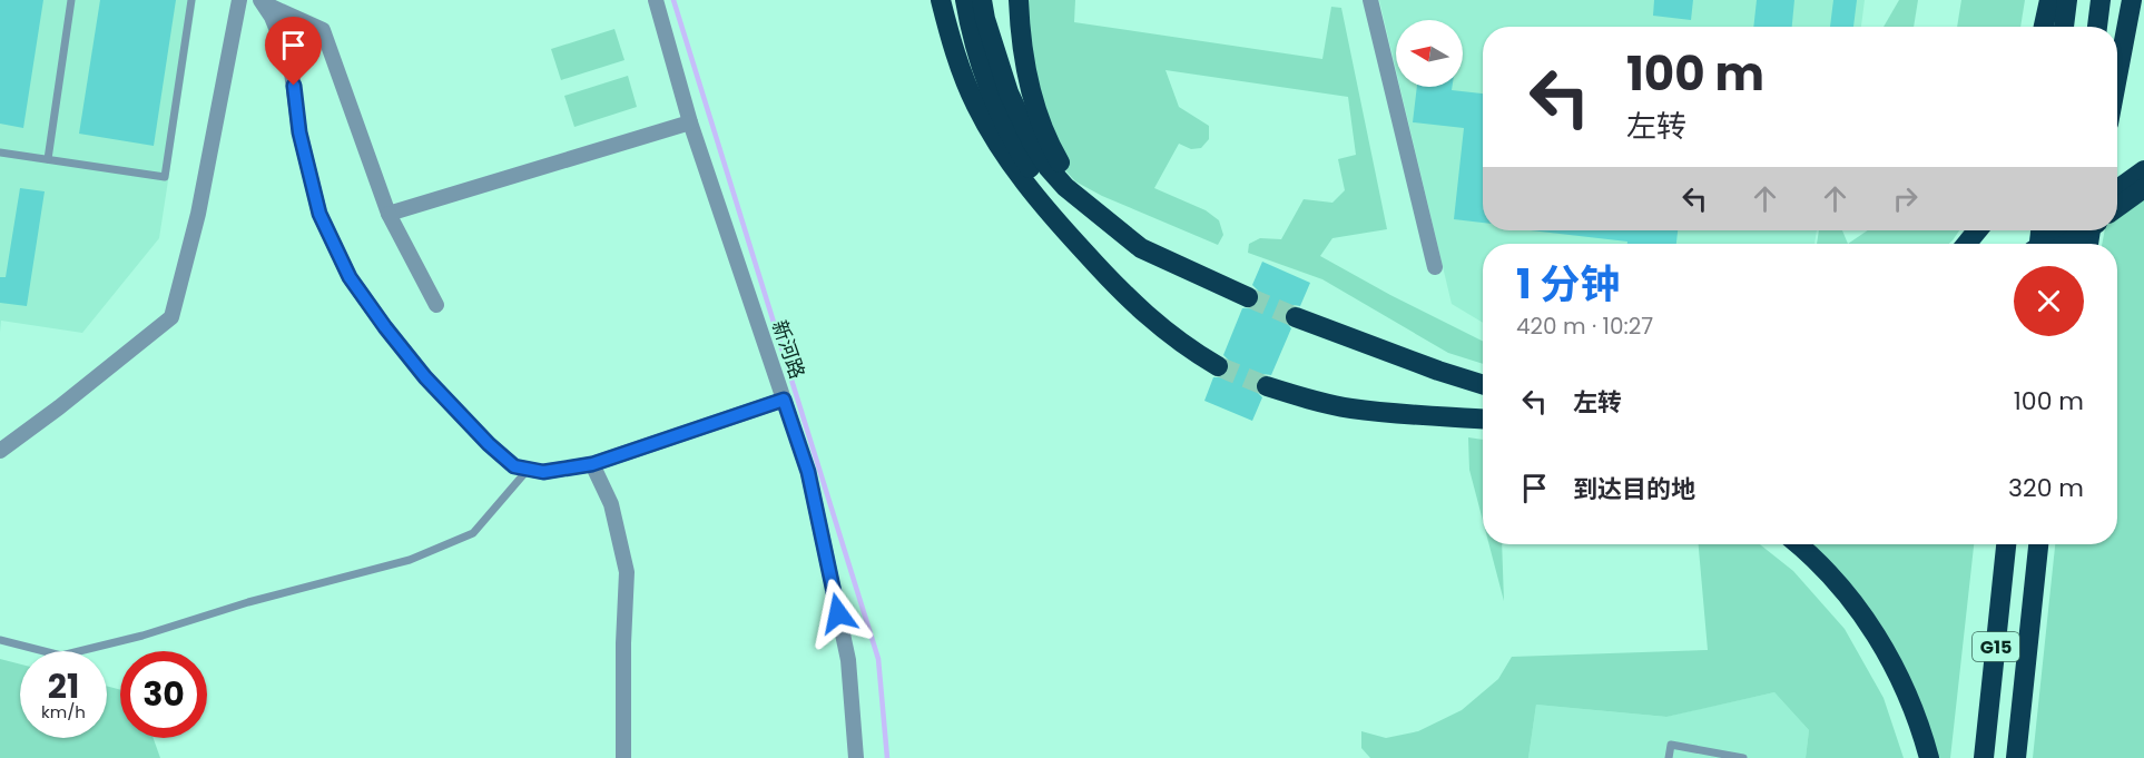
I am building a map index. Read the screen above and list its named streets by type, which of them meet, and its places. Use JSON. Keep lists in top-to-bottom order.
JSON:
{
  "streets": {
    "highway": ["G15"],
    "street": ["新河路"]
  },
  "north": "left",
  "page": {
    "turn": ["100 m", "左转"],
    "heading": ["1 分钟", "420 m · 10:27"],
    "list": [
      {
        "name": "左转",
        "value": "100 m"
      },
      {
        "name": "到达目的地",
        "value": "320 m"
      }
    ],
    "speed": "21 km/h",
    "limit": "30"
  }
}
